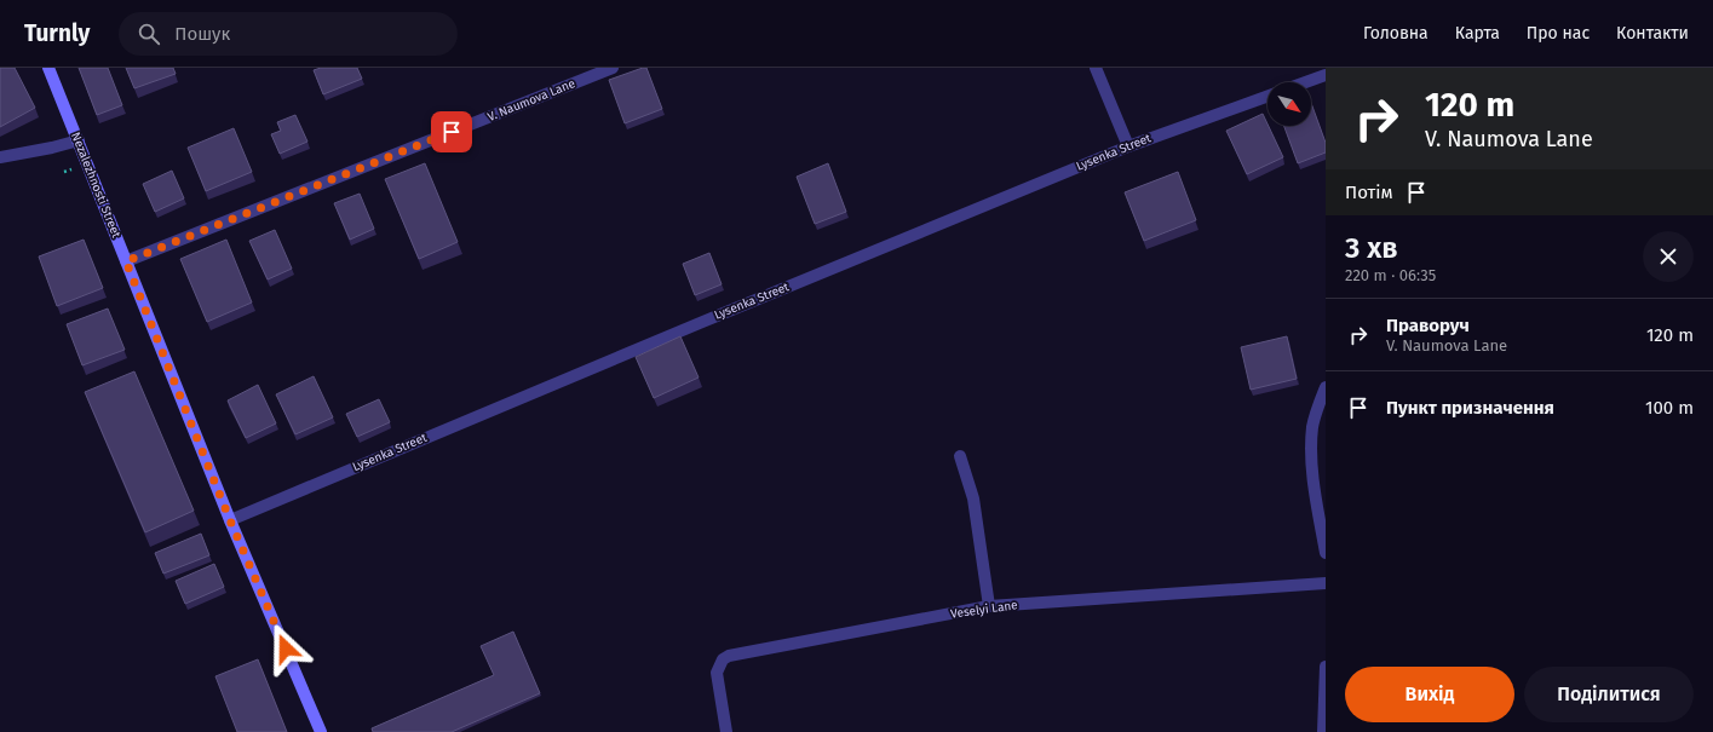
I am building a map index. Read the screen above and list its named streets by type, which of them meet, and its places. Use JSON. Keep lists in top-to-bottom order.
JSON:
{
  "streets": {
    "street": [
      "V. Naumova Lane",
      "Lysenka Street",
      "Nezalezhnosti Street",
      "Veselyi Lane"
    ]
  },
  "crossings": [
    ["V. Naumova Lane", "Nezalezhnosti Street"],
    ["Lysenka Street", "Nezalezhnosti Street"]
  ],
  "north": "bottom right",
  "page": {
    "header": "Turnly",
    "search": "Пошук",
    "nav": [
      "Головна",
      "Карта",
      "Про нас",
      "Контакти"
    ],
    "turn": ["120 m", "V. Naumova Lane"],
    "then": "Потім",
    "heading": ["3 хв", "220 m · 06:35"],
    "list": [
      {
        "name": "Праворуч",
        "note": "V. Naumova Lane",
        "value": "120 m"
      },
      {
        "name": "Пункт призначення",
        "value": "100 m"
      }
    ],
    "buttons": ["Вихід", "Поділитися"]
  }
}
